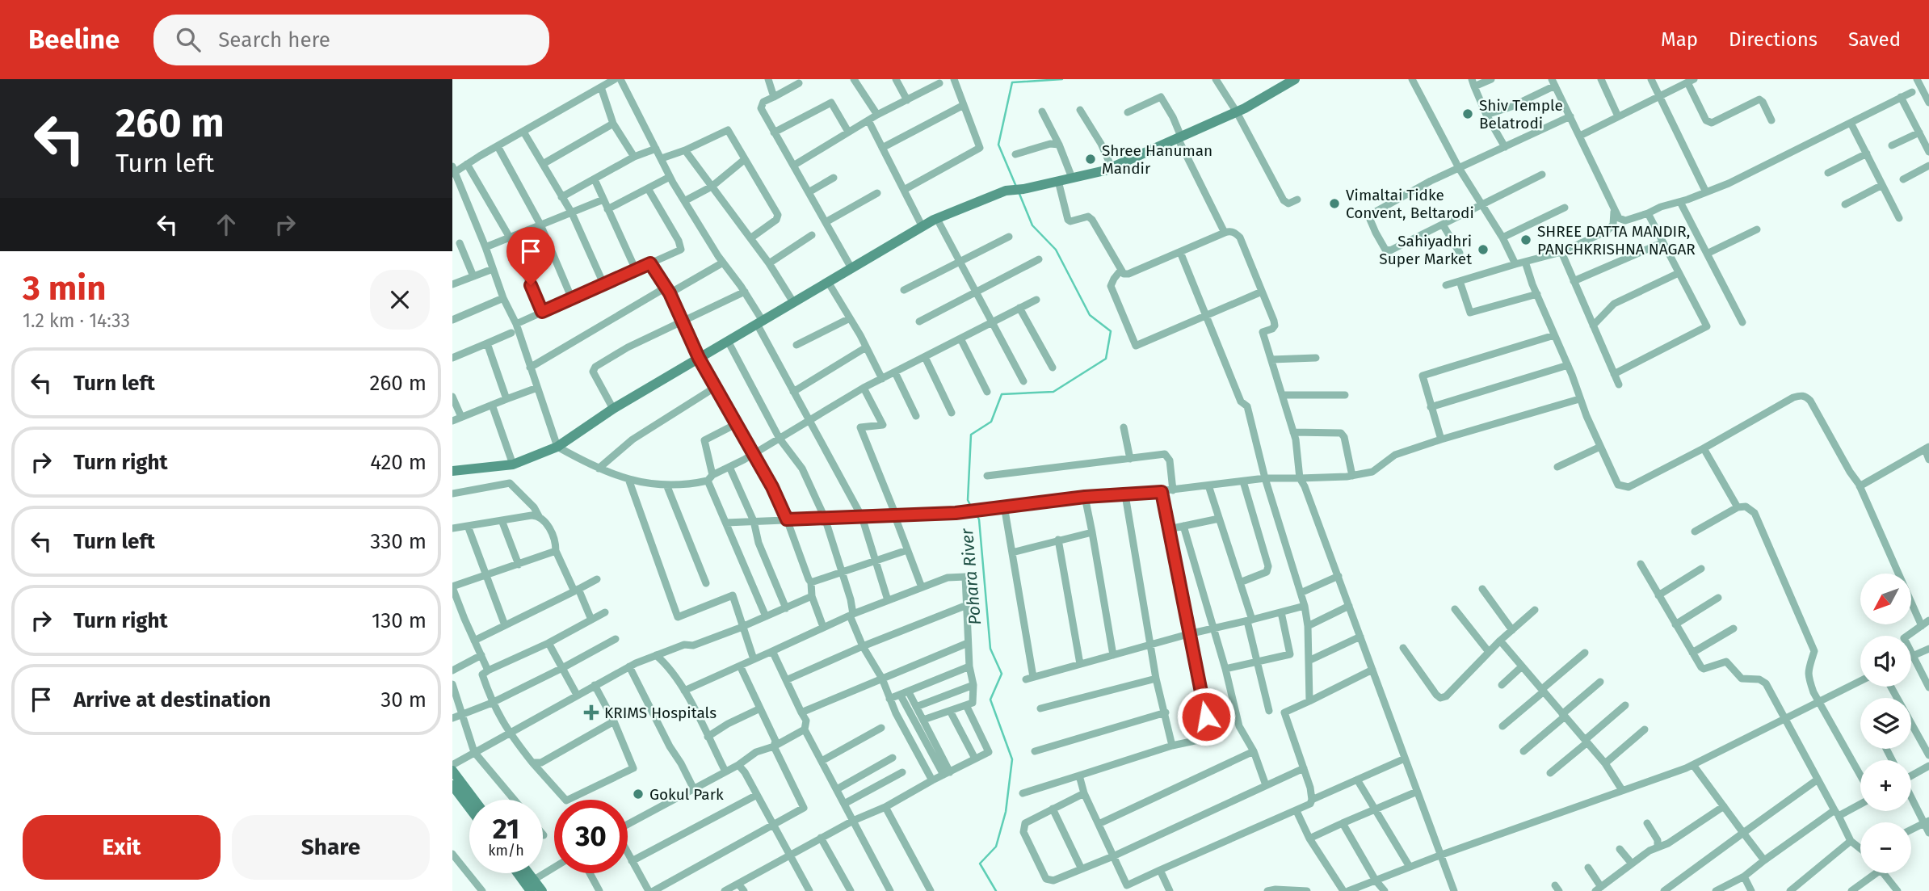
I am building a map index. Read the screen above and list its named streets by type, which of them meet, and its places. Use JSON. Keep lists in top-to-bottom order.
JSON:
{
  "water": ["Pohara River"],
  "places": {
    "other": [
      "Shiv Temple Belatrodi",
      "Shree Hanuman Mandir",
      "Vimaltai Tidke Convent, Beltarodi",
      "SHREE DATTA MANDIR, PANCHKRISHNA NAGAR",
      "Sahiyadhri Super Market",
      "Gokul Park"
    ],
    "health": ["KRIMS Hospitals"]
  },
  "north": "bottom left",
  "page": {
    "header": "Beeline",
    "search": "Search here",
    "nav": ["Map", "Directions", "Saved"],
    "turn": ["260 m", "Turn left"],
    "heading": ["3 min", "1.2 km · 14:33"],
    "list": [
      {
        "name": "Turn left",
        "value": "260 m"
      },
      {
        "name": "Turn right",
        "value": "420 m"
      },
      {
        "name": "Turn left",
        "value": "330 m"
      },
      {
        "name": "Turn right",
        "value": "130 m"
      },
      {
        "name": "Arrive at destination",
        "value": "30 m"
      }
    ],
    "map_buttons": ["+", "−"],
    "speed": "21 km/h",
    "limit": "30",
    "buttons": ["Exit", "Share"]
  }
}
